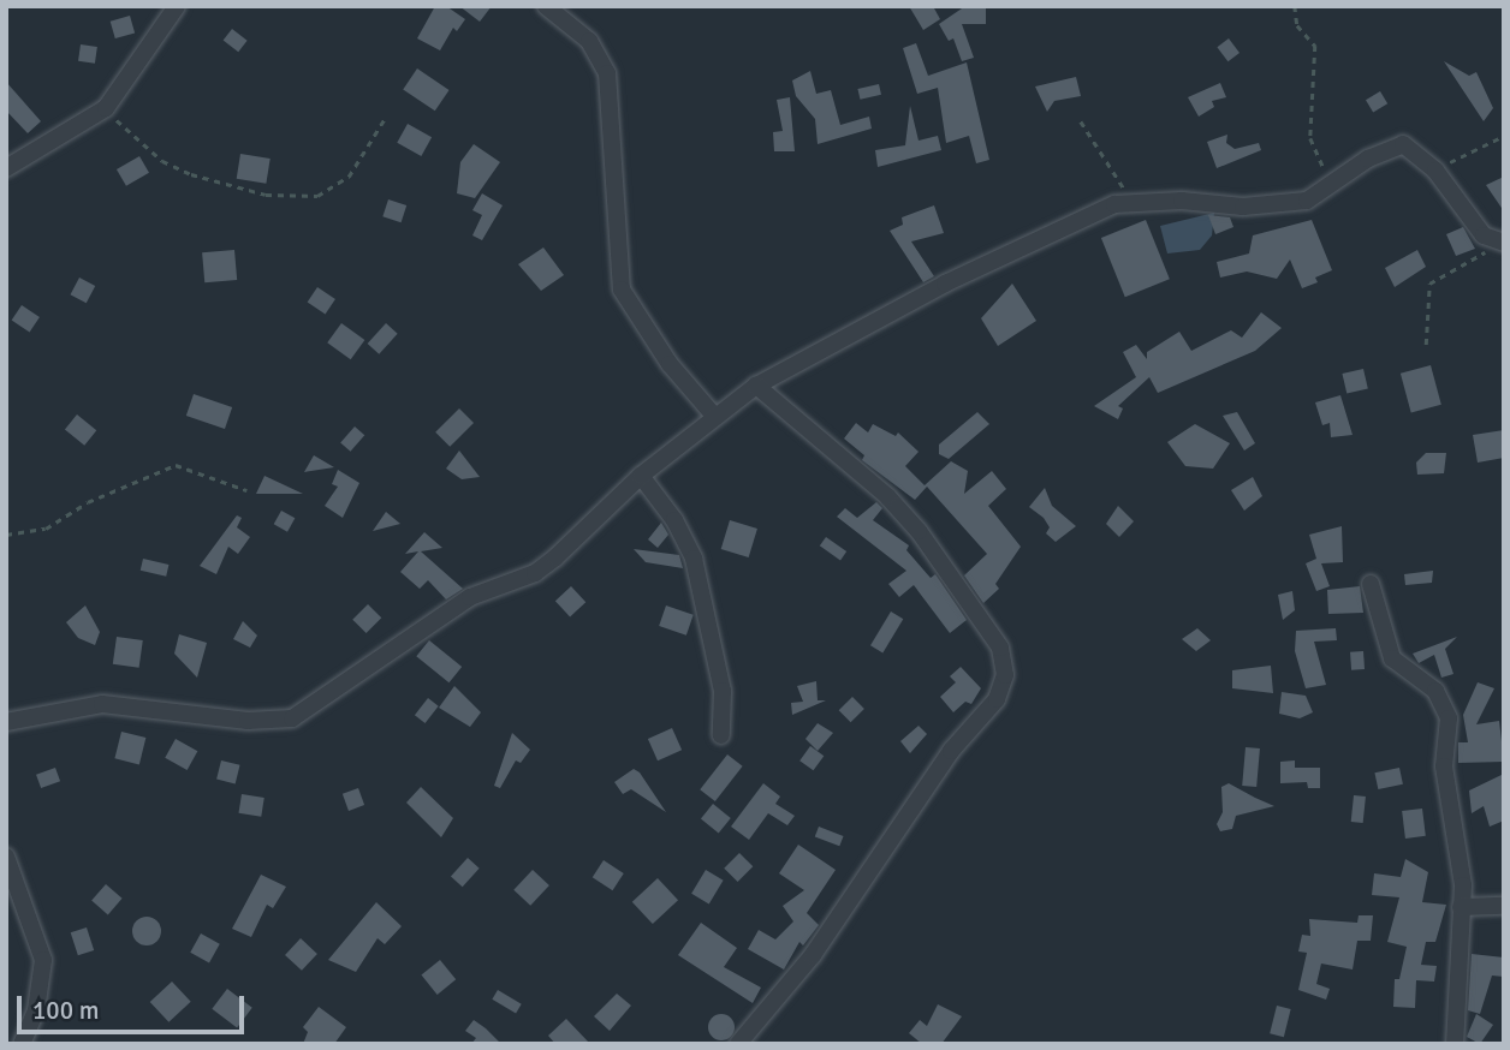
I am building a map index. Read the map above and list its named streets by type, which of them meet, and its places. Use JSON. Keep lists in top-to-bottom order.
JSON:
{
  "scale_bar": "100 m"
}
